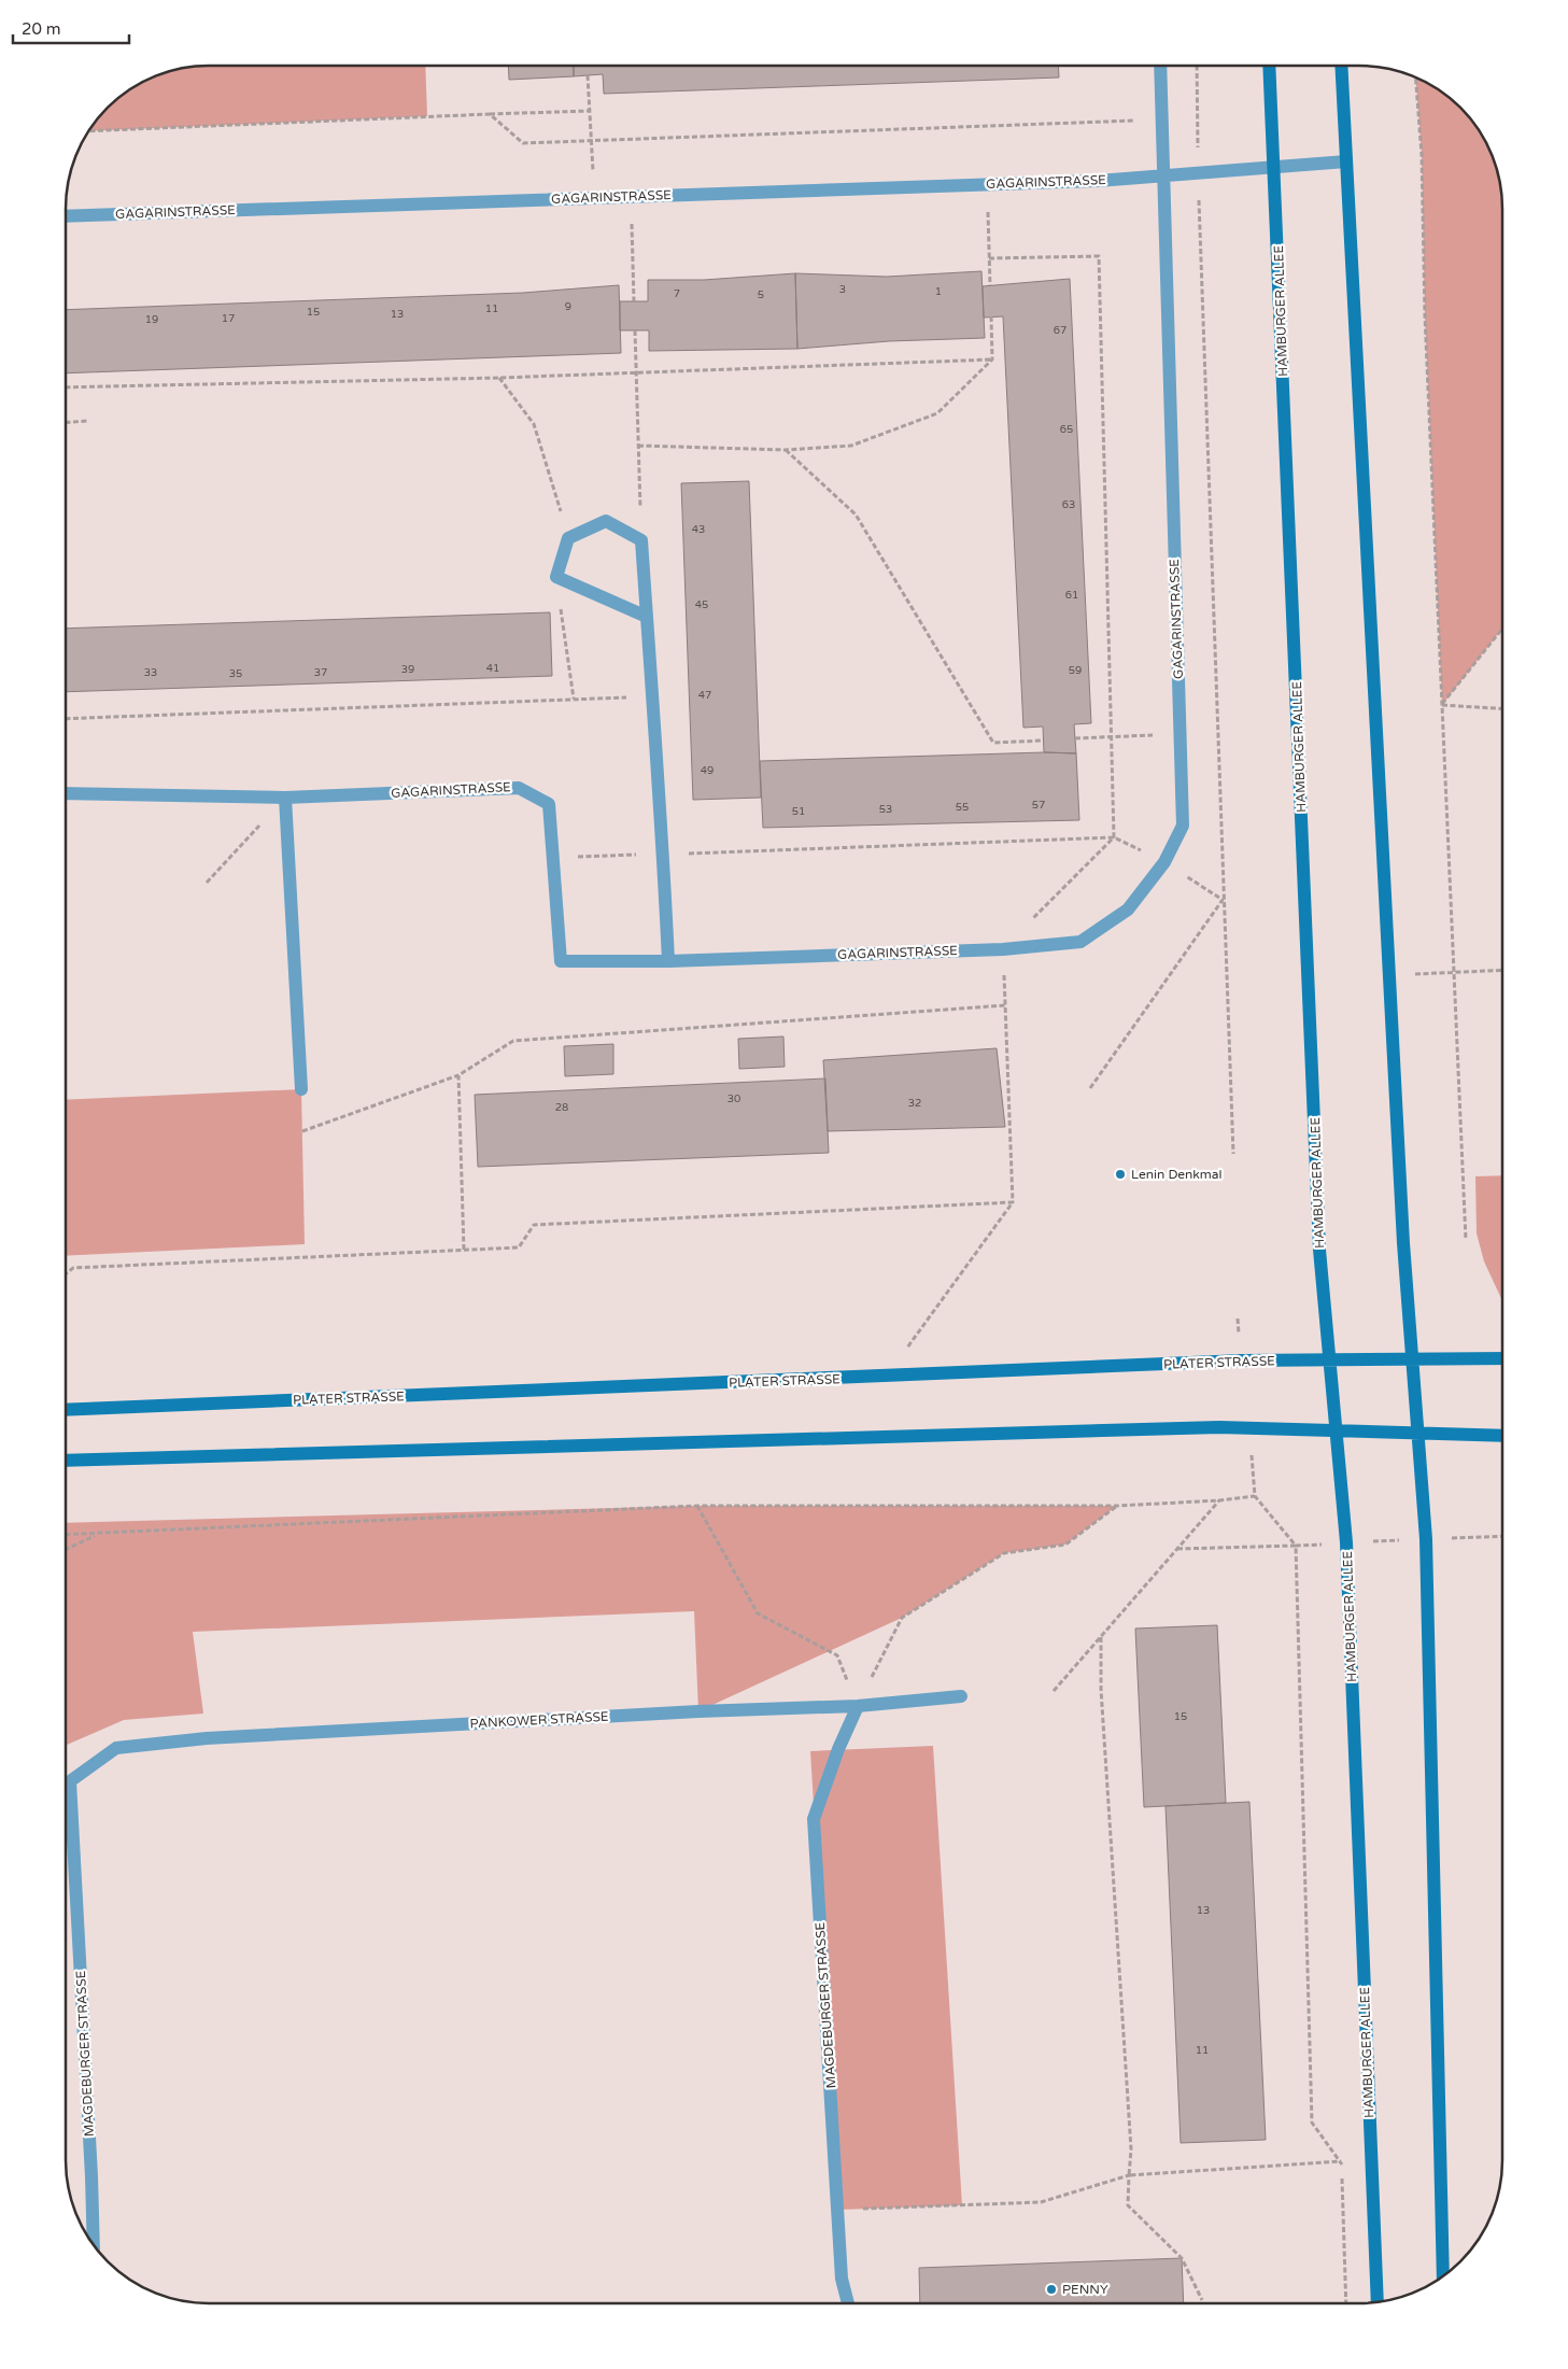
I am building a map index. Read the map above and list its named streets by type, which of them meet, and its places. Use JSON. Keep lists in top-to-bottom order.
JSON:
{
  "streets": {
    "street": [
      "GAGARINSTRASSE",
      "HAMBURGER ALLEE",
      "PLATER STRASSE",
      "PANKOWER STRASSE",
      "MAGDEBURGER STRASSE"
    ]
  },
  "crossings": [
    ["GAGARINSTRASSE", "HAMBURGER ALLEE"],
    ["HAMBURGER ALLEE", "PLATER STRASSE"],
    ["PANKOWER STRASSE", "MAGDEBURGER STRASSE"]
  ],
  "places": ["Lenin Denkmal", "PENNY"],
  "house_numbers": [
    "3",
    "1",
    "7",
    "5",
    "9",
    "11",
    "15",
    "13",
    "17",
    "19",
    "67",
    "65",
    "63",
    "43",
    "61",
    "45",
    "41",
    "39",
    "59",
    "33",
    "37",
    "35",
    "47",
    "49",
    "57",
    "55",
    "53",
    "51",
    "30",
    "32",
    "28",
    "15",
    "13",
    "11"
  ],
  "scale_bar": "20 m"
}
